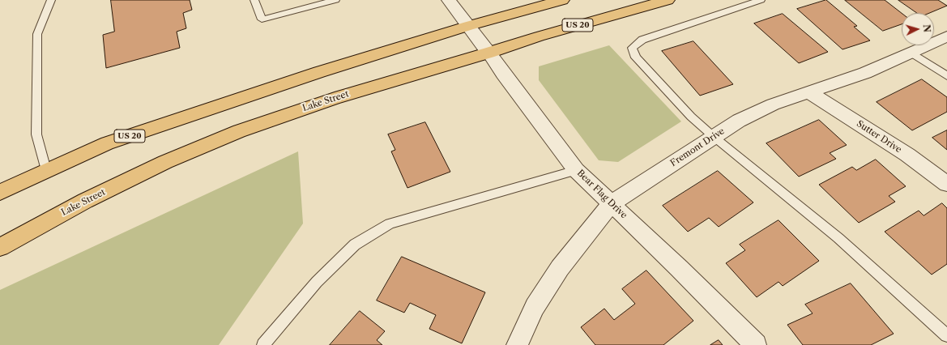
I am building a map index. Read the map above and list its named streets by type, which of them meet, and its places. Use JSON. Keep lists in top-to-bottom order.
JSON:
{
  "streets": {
    "highway": ["US 20", "Lake Street"],
    "street": ["Sutter Drive", "Fremont Drive", "Bear Flag Drive"]
  },
  "crossings": [
    ["US 20", "Bear Flag Drive"],
    ["Lake Street", "Bear Flag Drive"],
    ["Sutter Drive", "Fremont Drive"],
    ["Fremont Drive", "Bear Flag Drive"]
  ],
  "north": "right"
}
